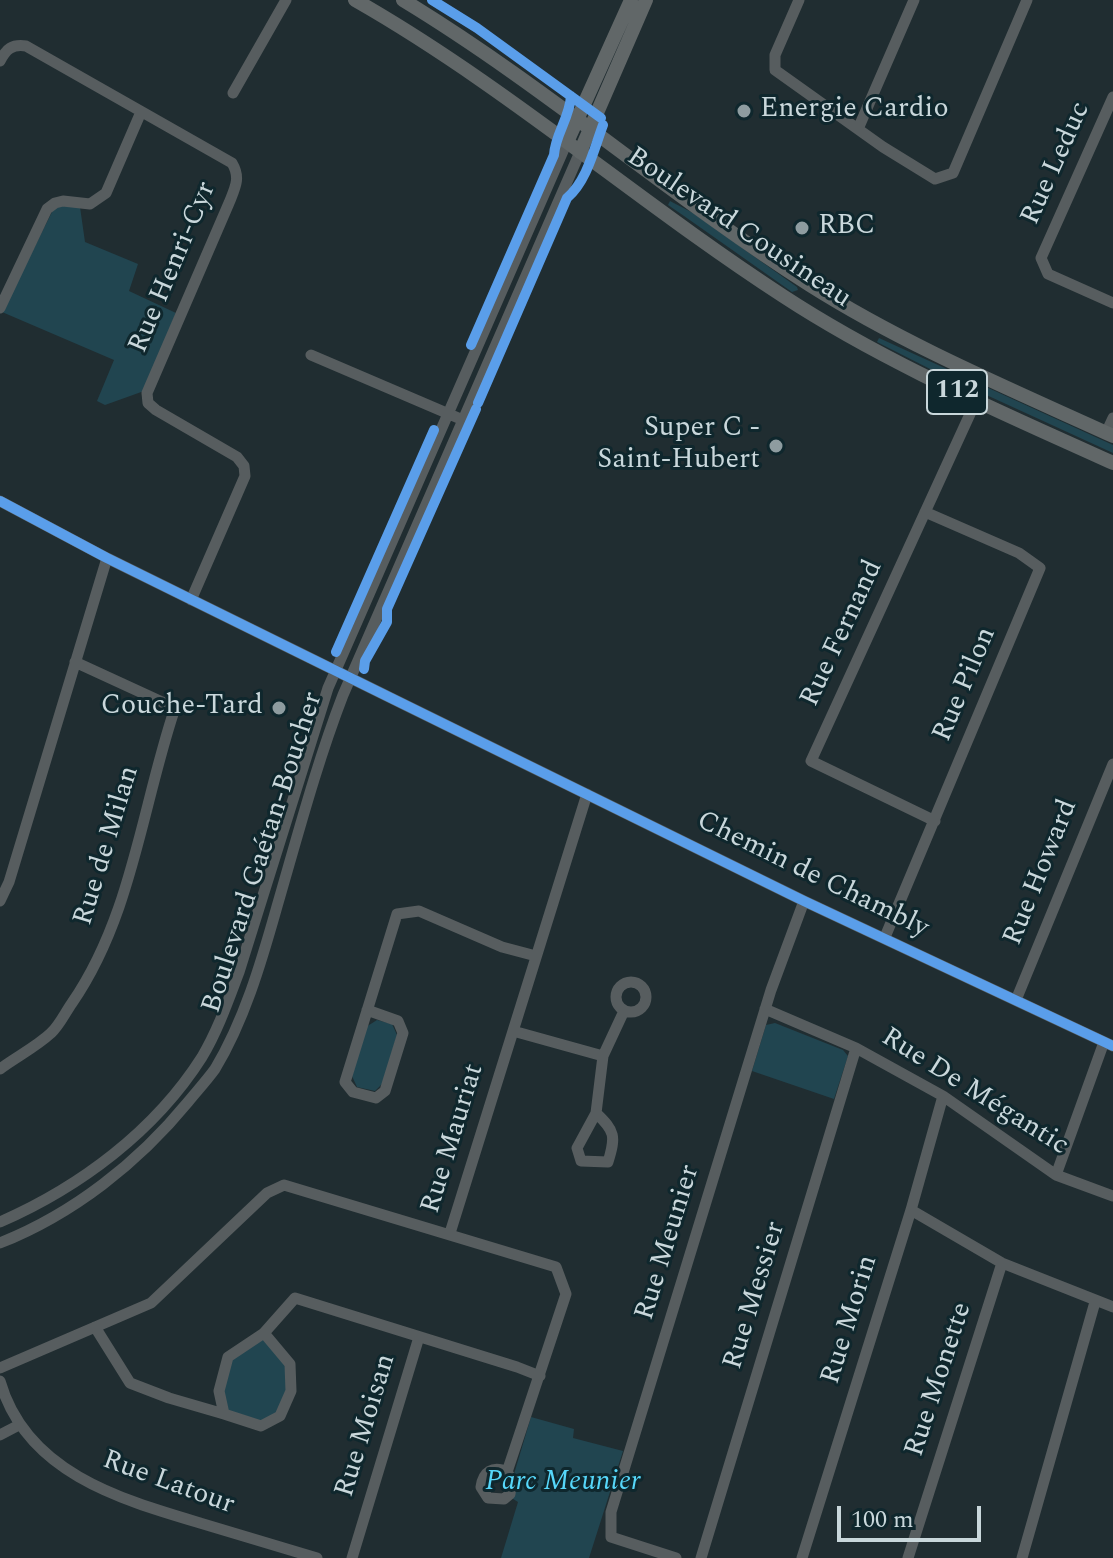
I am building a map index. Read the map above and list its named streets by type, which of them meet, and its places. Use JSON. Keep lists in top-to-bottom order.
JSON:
{
  "streets": {
    "main road": ["Boulevard Cousineau", "112", "Boulevard Gaétan-Boucher"],
    "street": [
      "Rue Leduc",
      "Rue Henri-Cyr",
      "Rue Fernand",
      "Rue Pilon",
      "Rue de Milan",
      "Rue Howard",
      "Chemin de Chambly",
      "Rue De Mégantic",
      "Rue Mauriat",
      "Rue Meunier",
      "Rue Messier",
      "Rue Morin",
      "Rue Monette",
      "Rue Moisan",
      "Rue Latour"
    ]
  },
  "crossings": [
    ["Boulevard Cousineau", "Rue Fernand"],
    ["Boulevard Cousineau", "Boulevard Gaétan-Boucher"],
    ["Rue Henri-Cyr", "Chemin de Chambly"],
    ["Rue Fernand", "Rue Pilon"],
    ["Rue Pilon", "Chemin de Chambly"],
    ["Boulevard Gaétan-Boucher", "Chemin de Chambly"],
    ["Rue Howard", "Chemin de Chambly"],
    ["Chemin de Chambly", "Rue Mauriat"],
    ["Chemin de Chambly", "Rue Meunier"],
    ["Rue De Mégantic", "Rue Meunier"],
    ["Rue De Mégantic", "Rue Messier"],
    ["Rue De Mégantic", "Rue Morin"],
    ["Rue Mauriat", "Rue Moisan"]
  ],
  "parks": ["Parc Meunier"],
  "places": [
    "Energie Cardio",
    "RBC",
    "Super C - Saint-Hubert",
    "Couche-Tard"
  ],
  "scale_bar": "100 m"
}
